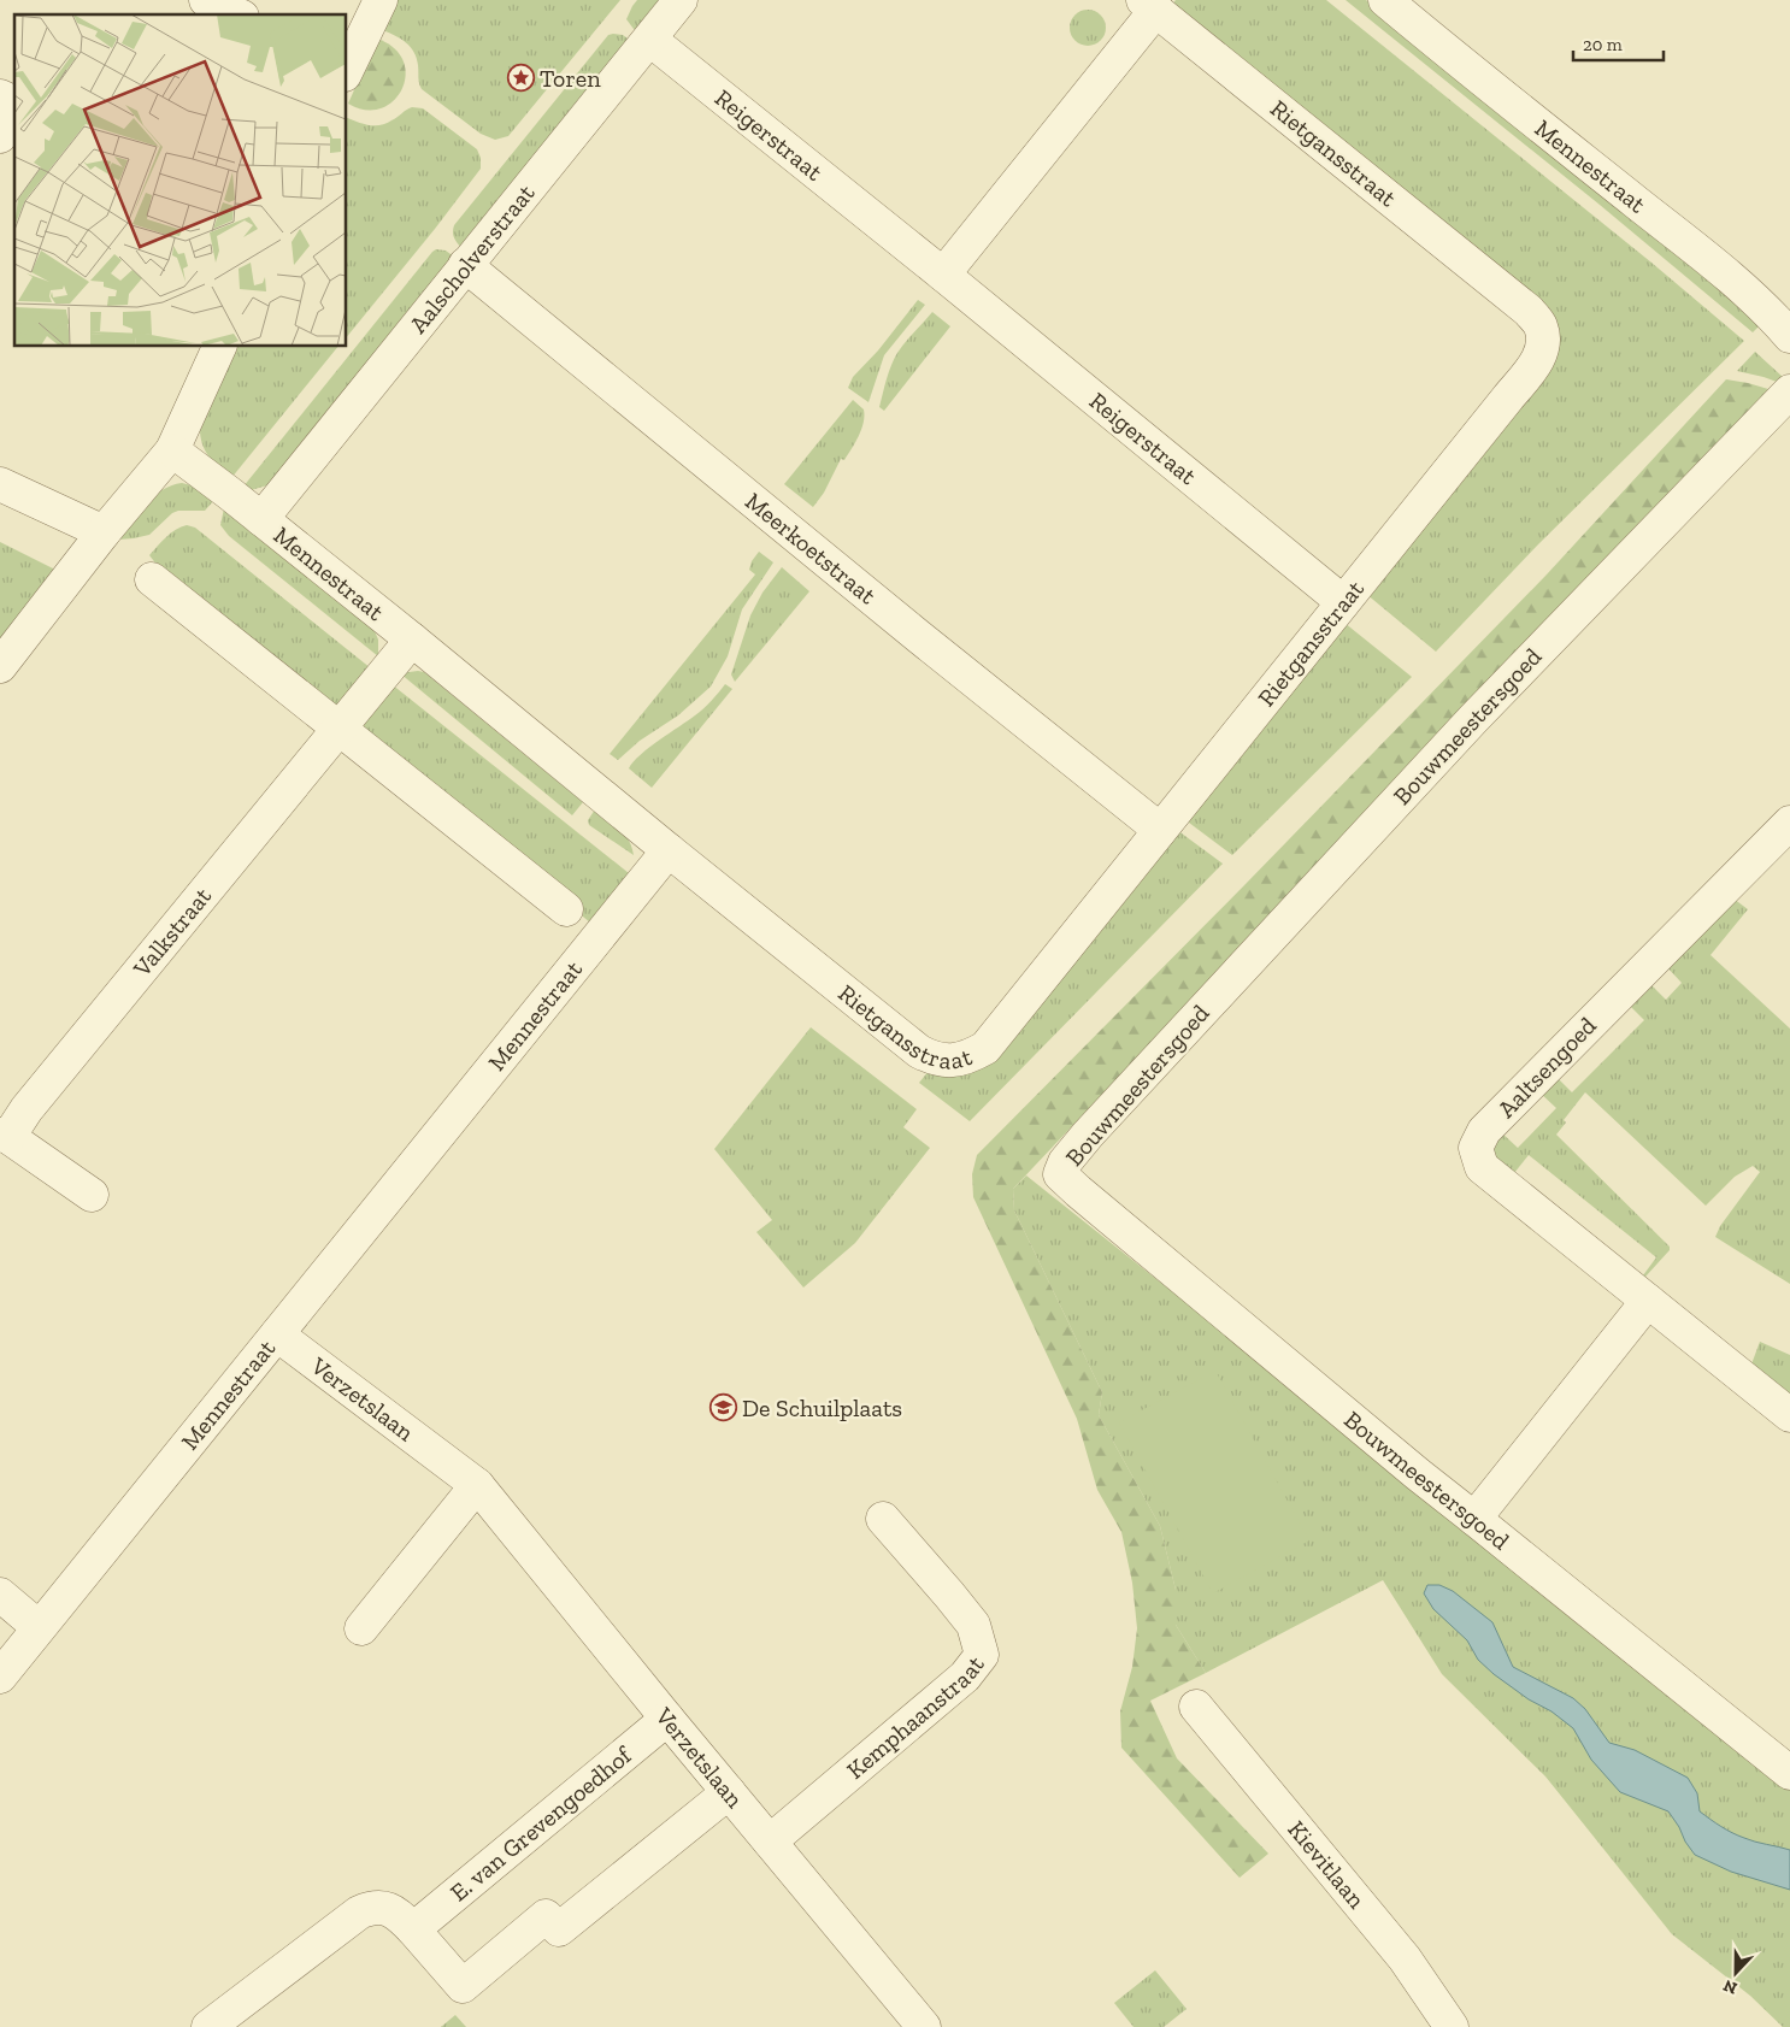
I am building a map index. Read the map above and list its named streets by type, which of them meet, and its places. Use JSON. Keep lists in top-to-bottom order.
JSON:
{
  "streets": {
    "street": [
      "Reigerstraat",
      "Rietgansstraat",
      "Mennestraat",
      "Aalscholverstraat",
      "Meerkoetstraat",
      "Bouwmeestersgoed",
      "Valkstraat",
      "Aaltsengoed",
      "Verzetslaan",
      "Kemphaanstraat",
      "E. van Grevengoedhof",
      "Kievitlaan"
    ]
  },
  "crossings": [
    ["Reigerstraat", "Rietgansstraat"],
    ["Reigerstraat", "Aalscholverstraat"],
    ["Rietgansstraat", "Mennestraat"],
    ["Rietgansstraat", "Meerkoetstraat"],
    ["Mennestraat", "Aalscholverstraat"],
    ["Mennestraat", "Valkstraat"],
    ["Mennestraat", "Verzetslaan"],
    ["Aalscholverstraat", "Meerkoetstraat"],
    ["Verzetslaan", "Kemphaanstraat"],
    ["Verzetslaan", "E. van Grevengoedhof"]
  ],
  "places": {
    "place": ["Toren"],
    "school or university": ["De Schuilplaats"]
  },
  "scale_bar": "20 m",
  "north": "bottom"
}
